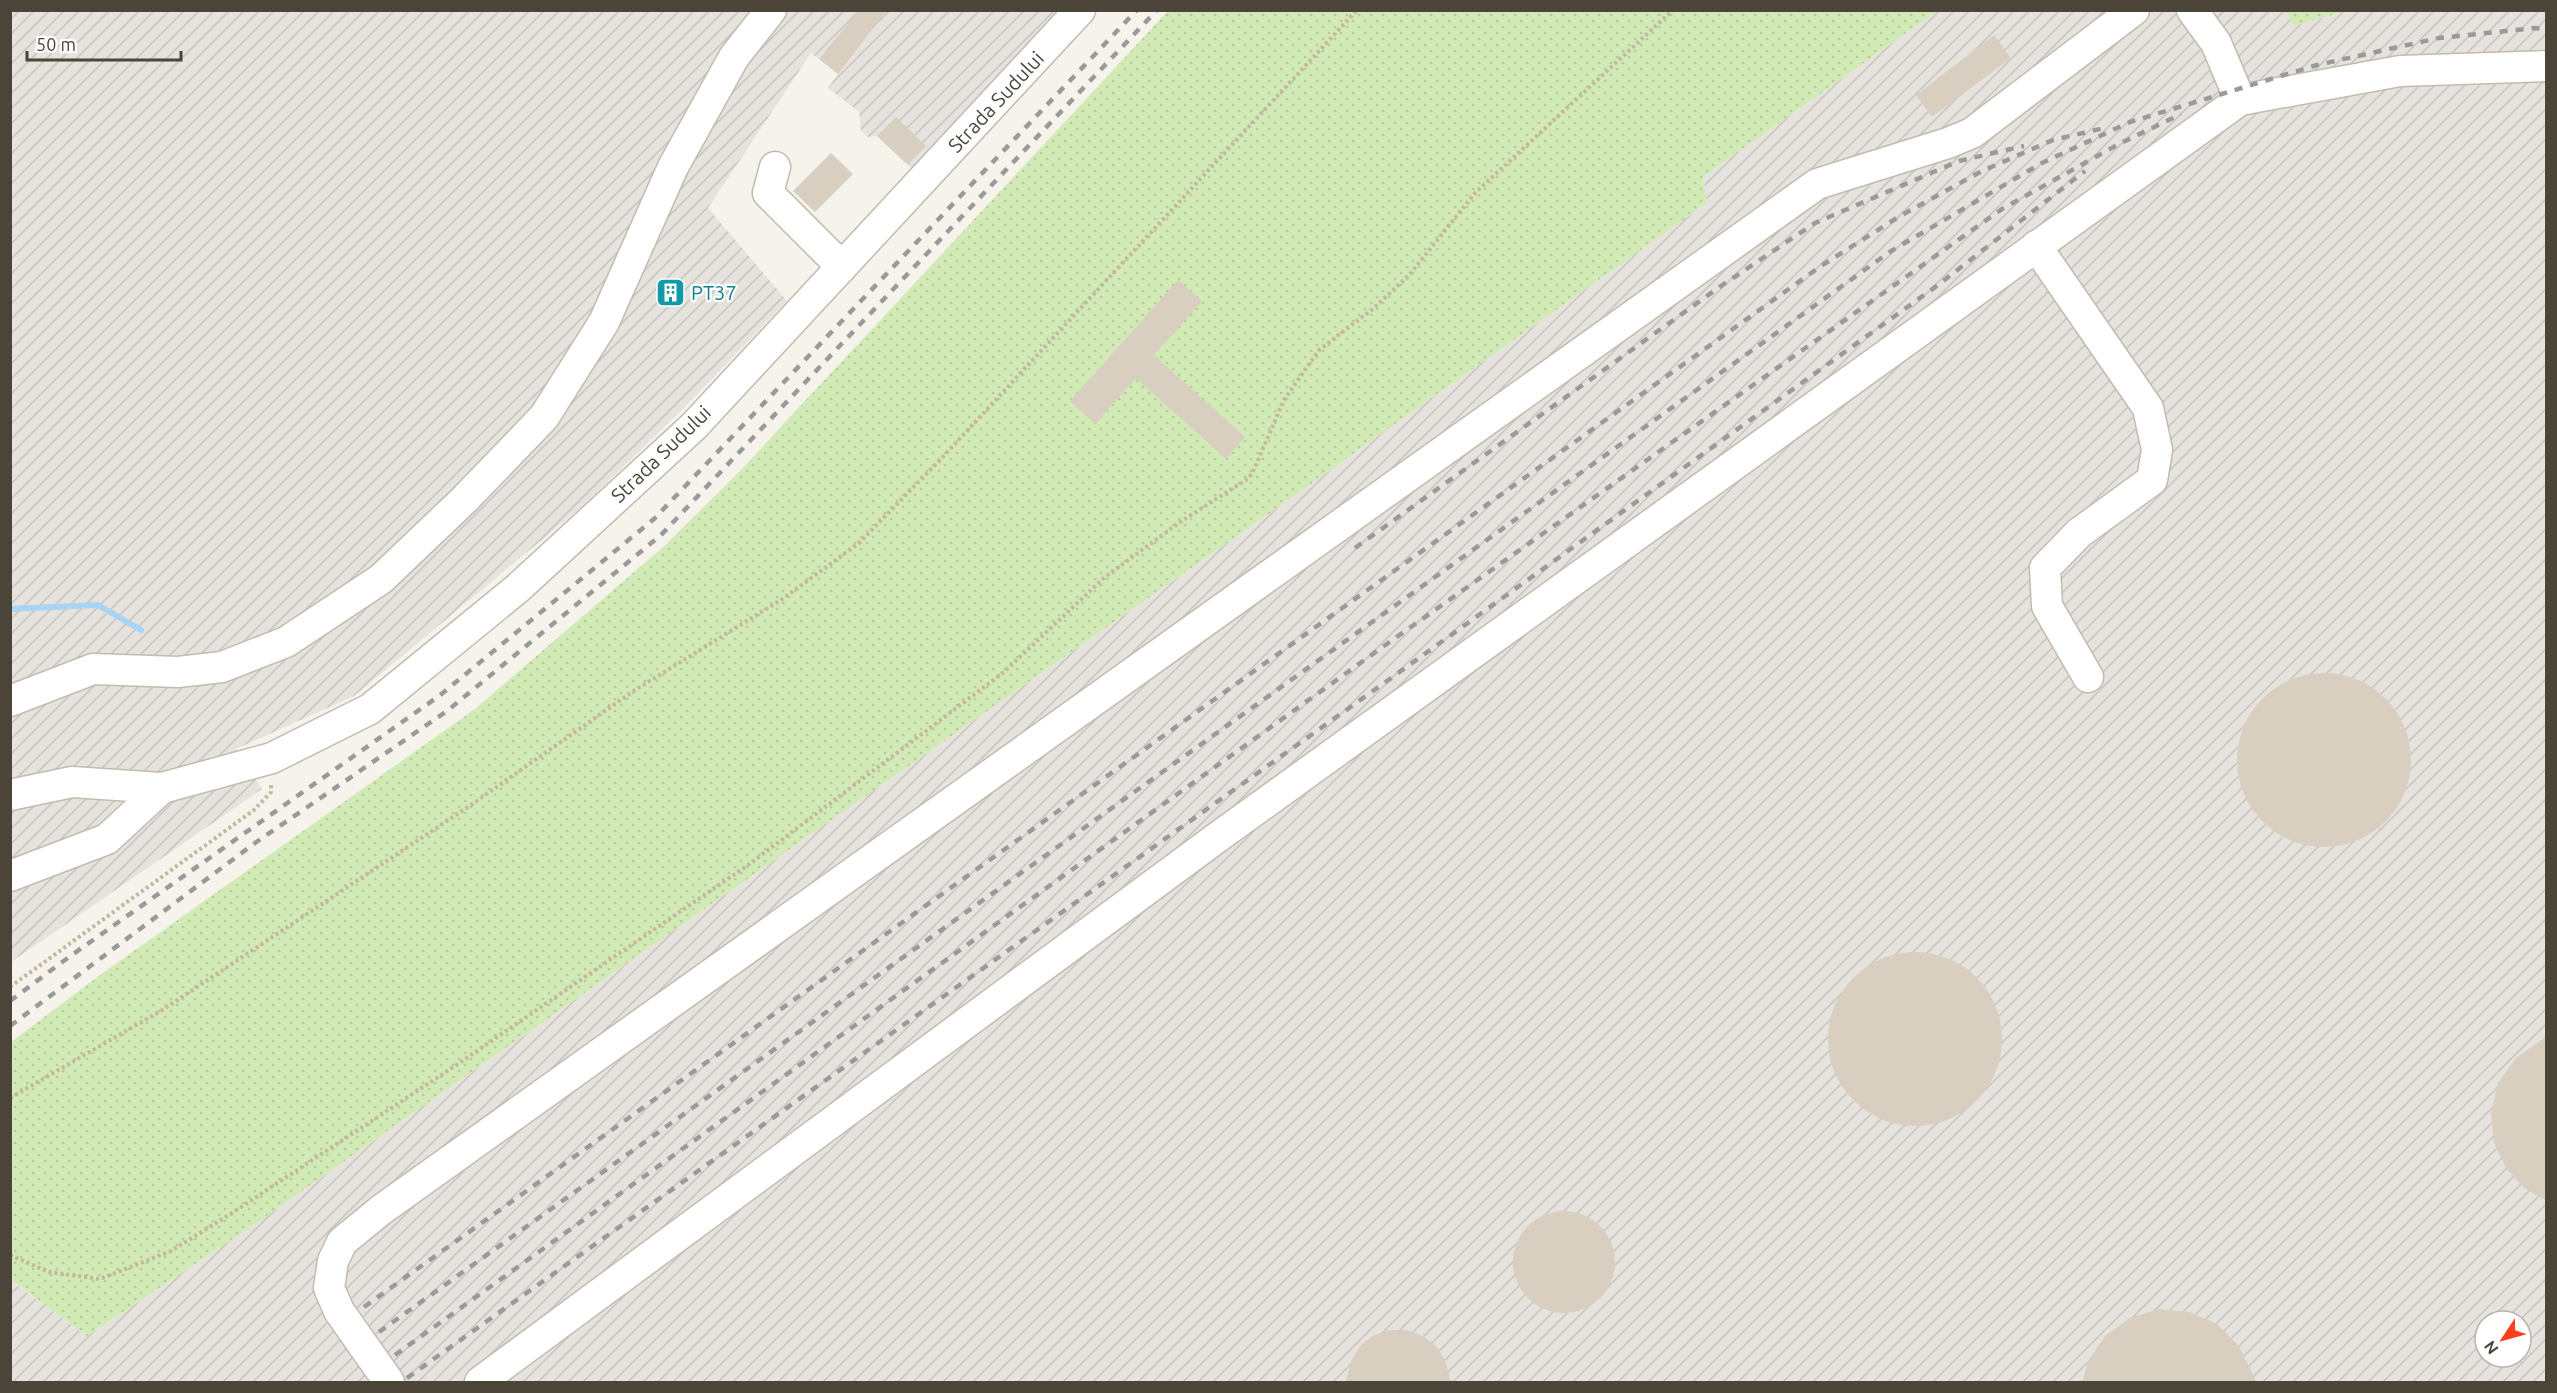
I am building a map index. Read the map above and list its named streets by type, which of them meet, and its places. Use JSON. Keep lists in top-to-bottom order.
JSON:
{
  "streets": {
    "street": ["Strada Sudului"]
  },
  "places": {
    "building": ["PT37"]
  },
  "scale_bar": "50 m",
  "north": "bottom left"
}
